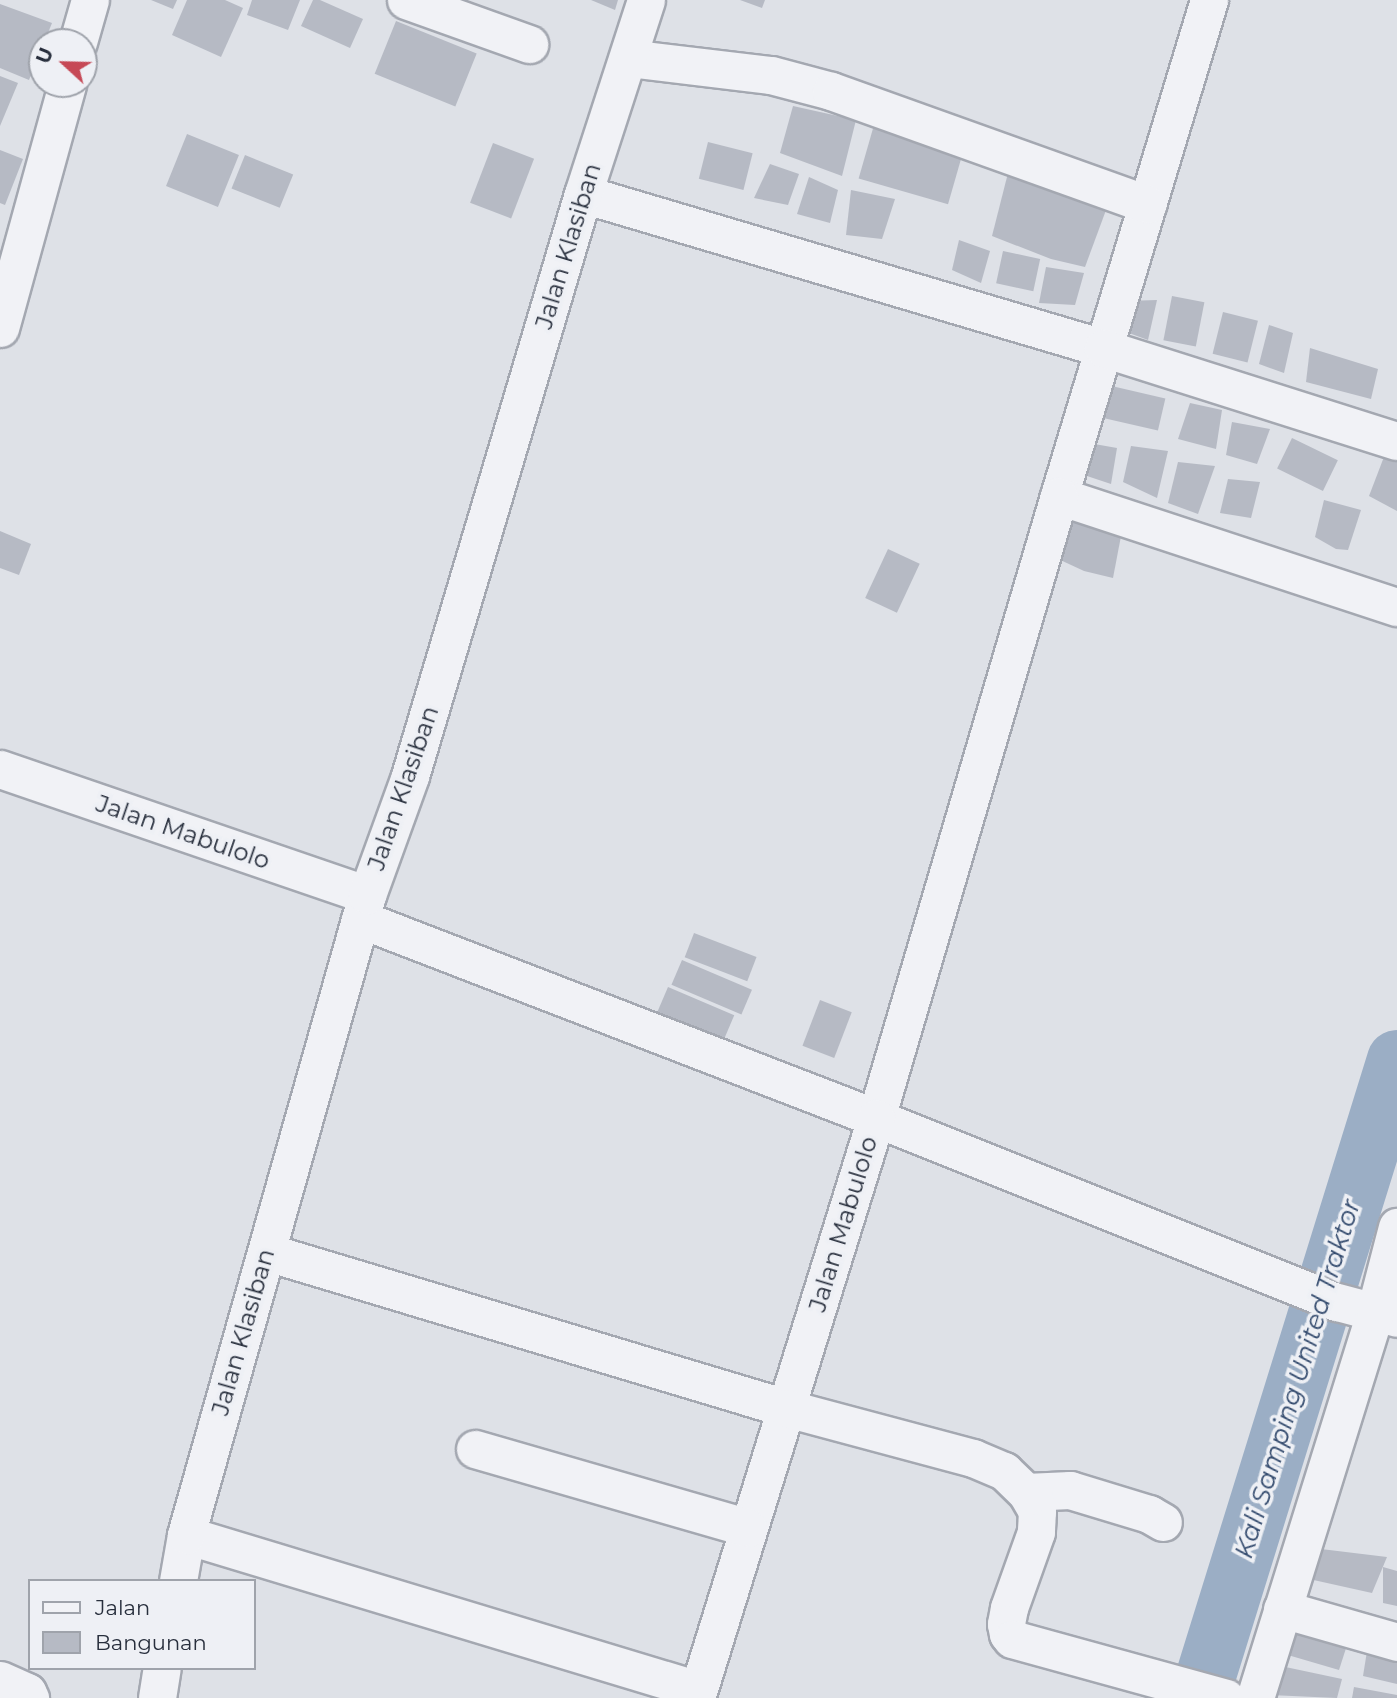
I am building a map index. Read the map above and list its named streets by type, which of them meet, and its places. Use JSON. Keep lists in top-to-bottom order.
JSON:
{
  "streets": {
    "street": ["Jalan Klasiban", "Jalan Mabulolo"]
  },
  "crossings": [
    ["Jalan Klasiban", "Jalan Mabulolo"]
  ],
  "water": ["Kali Samping United Traktor"],
  "legend": ["Jalan", "Bangunan"],
  "north": "left"
}
